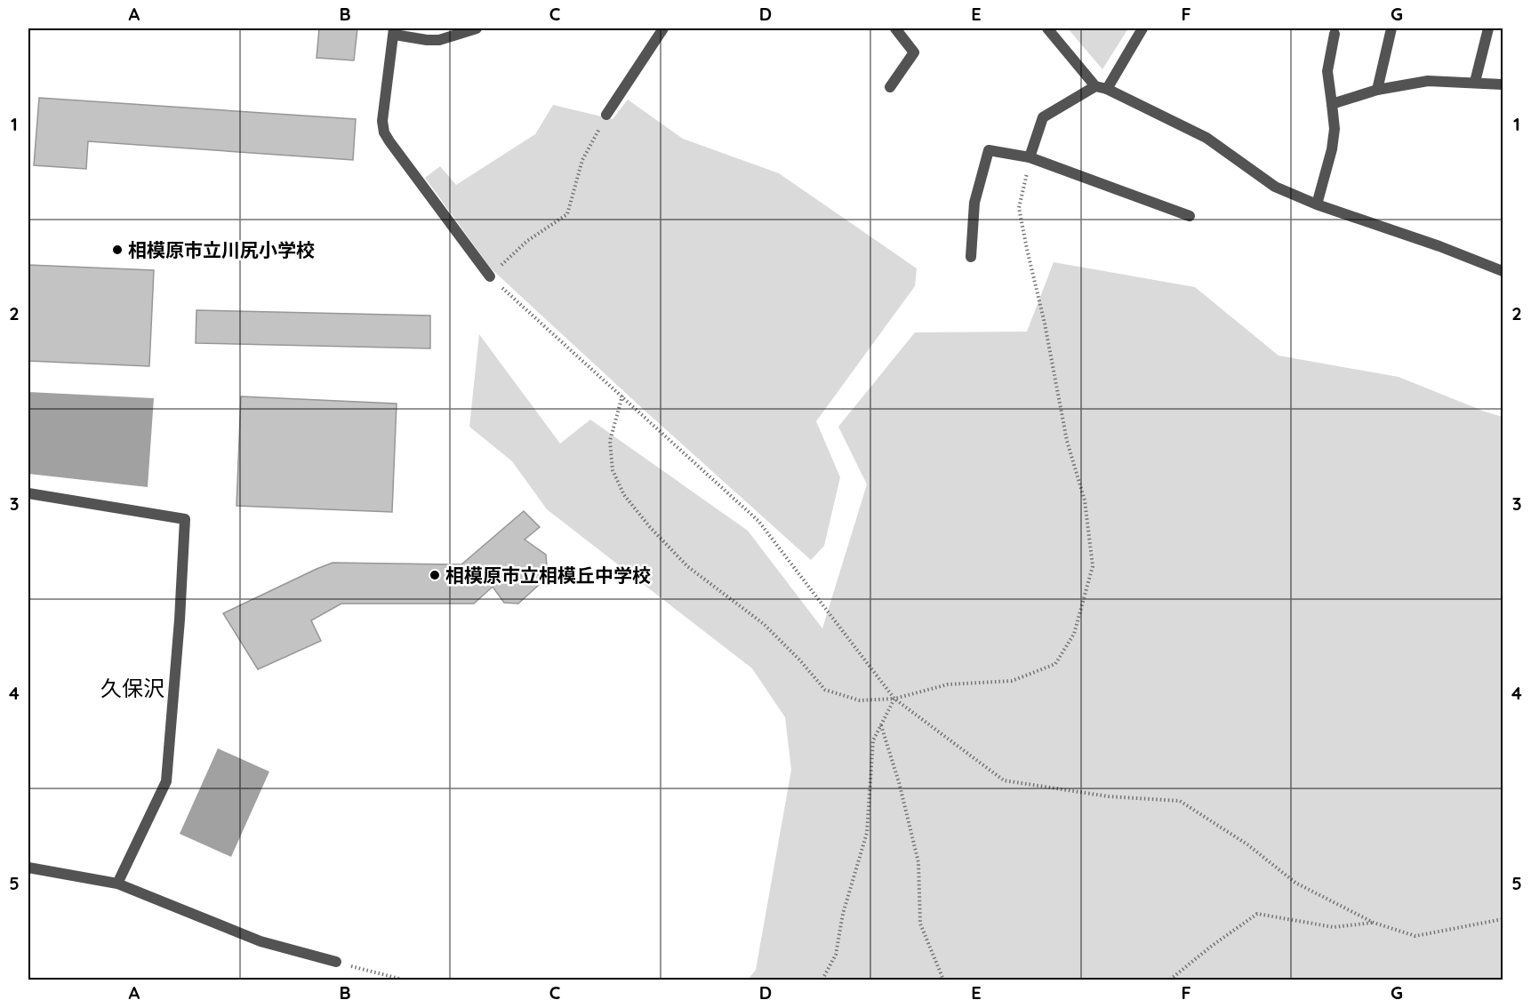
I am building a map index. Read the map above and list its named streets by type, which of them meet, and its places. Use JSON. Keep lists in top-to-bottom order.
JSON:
{
  "districts": ["久保沢"],
  "places": ["相模原市立川尻小学校", "相模原市立相模丘中学校"],
  "grid": {
    "columns": [
      "A",
      "B",
      "C",
      "D",
      "E",
      "F",
      "G"
    ],
    "rows": [
      "1",
      "2",
      "3",
      "4",
      "5"
    ]
  }
}
